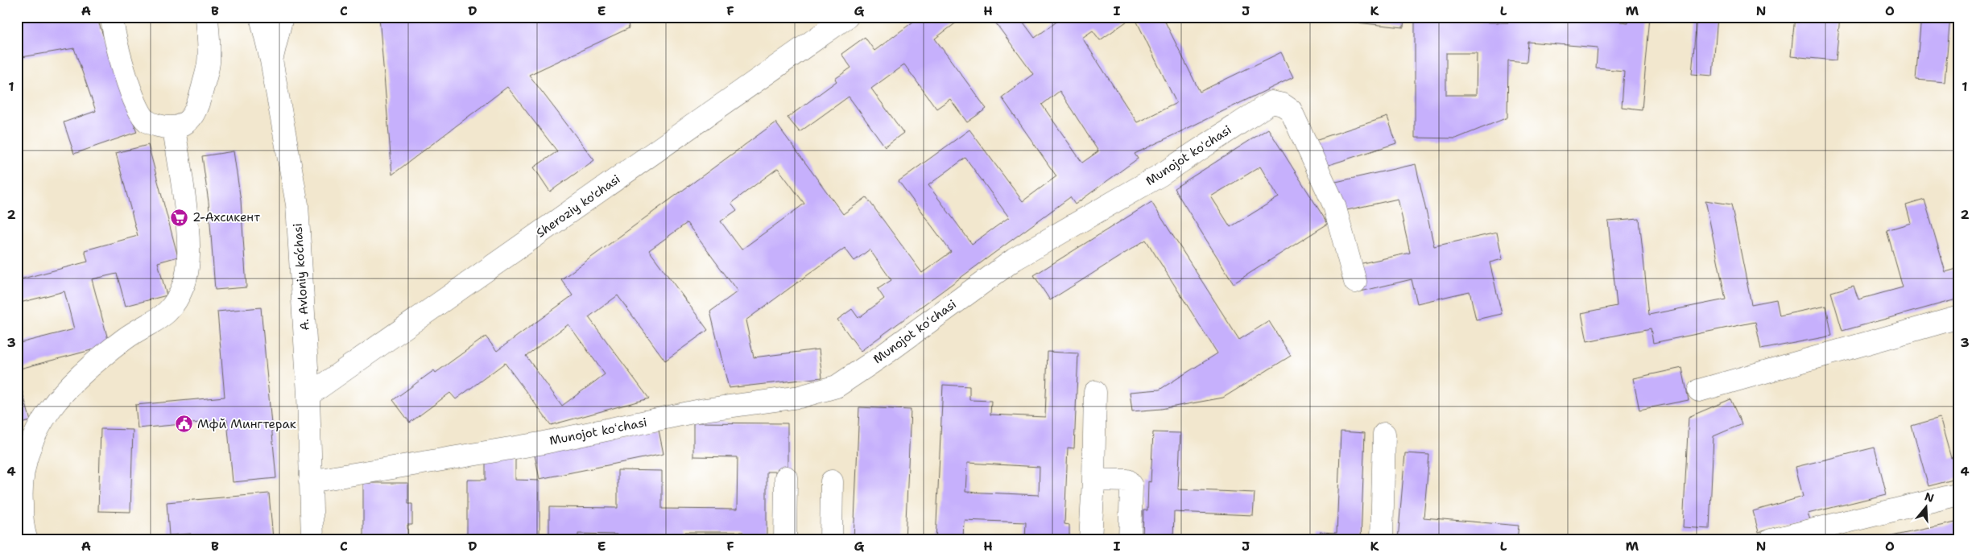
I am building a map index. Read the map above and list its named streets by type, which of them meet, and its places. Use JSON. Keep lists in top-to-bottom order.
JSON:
{
  "streets": {
    "street": ["Munojot koʻchasi", "Sheroziy ko'chasi", "A. Avloniy ko‘chasi"]
  },
  "crossings": [
    ["Munojot koʻchasi", "A. Avloniy ko‘chasi"],
    ["Sheroziy ko'chasi", "A. Avloniy ko‘chasi"]
  ],
  "places": {
    "supermarket": ["2-Ахсикент"],
    "public building": ["Мфй Мингтерак"]
  },
  "north": "top",
  "grid": {
    "columns": [
      "A",
      "B",
      "C",
      "D",
      "E",
      "F",
      "G",
      "H",
      "I",
      "J",
      "K",
      "L",
      "M",
      "N",
      "O"
    ],
    "rows": [
      "1",
      "2",
      "3",
      "4"
    ]
  }
}
